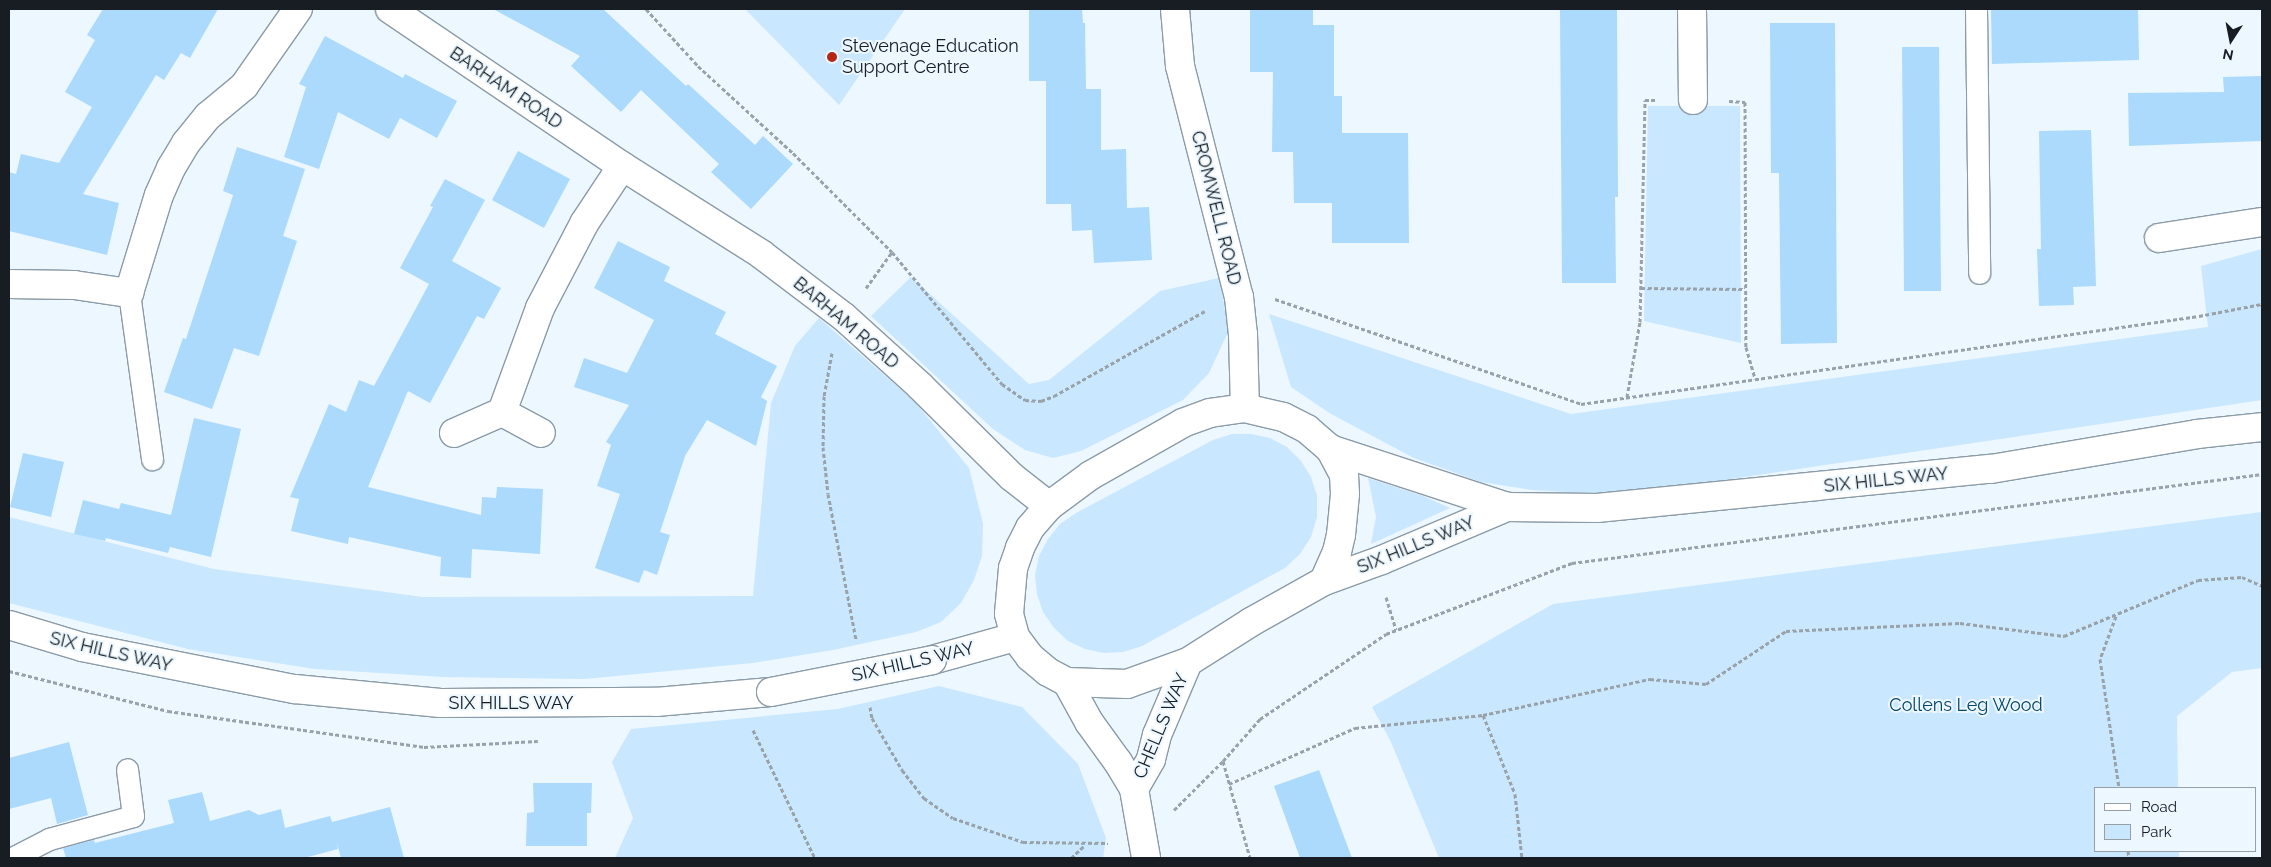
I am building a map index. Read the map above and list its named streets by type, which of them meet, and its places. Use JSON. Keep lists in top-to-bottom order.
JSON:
{
  "streets": {
    "street": [
      "BARHAM ROAD",
      "CROMWELL ROAD",
      "SIX HILLS WAY",
      "CHELLS WAY"
    ]
  },
  "crossings": [
    ["SIX HILLS WAY", "CHELLS WAY"]
  ],
  "parks": ["Collens Leg Wood"],
  "places": ["Stevenage Education Support Centre"],
  "legend": ["Road", "Park"],
  "north": "bottom"
}
